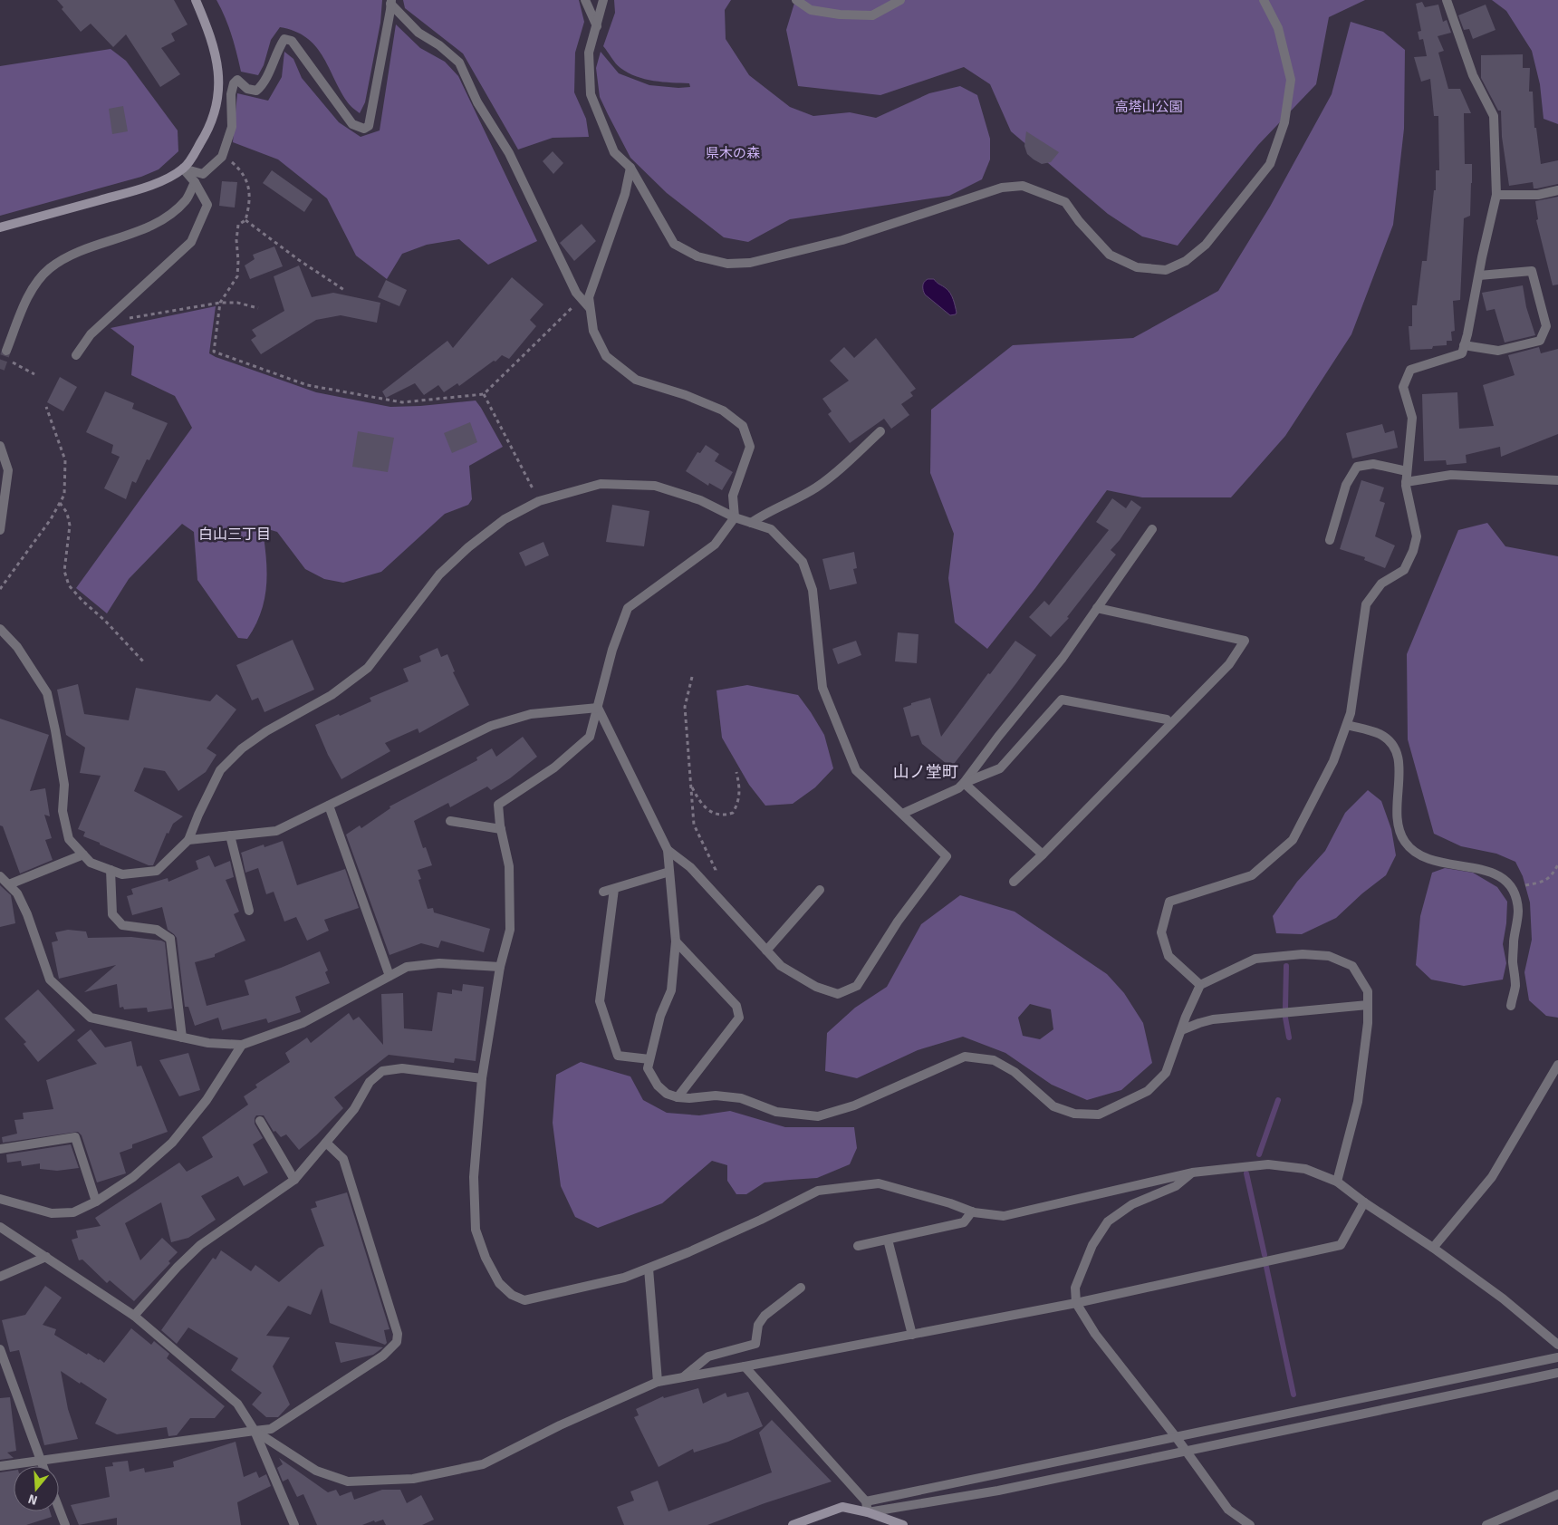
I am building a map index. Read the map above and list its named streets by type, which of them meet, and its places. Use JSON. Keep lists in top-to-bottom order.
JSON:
{
  "districts": ["白山三丁目", "山ノ堂町"],
  "parks": ["高塔山公園", "県木の森"],
  "north": "bottom"
}
